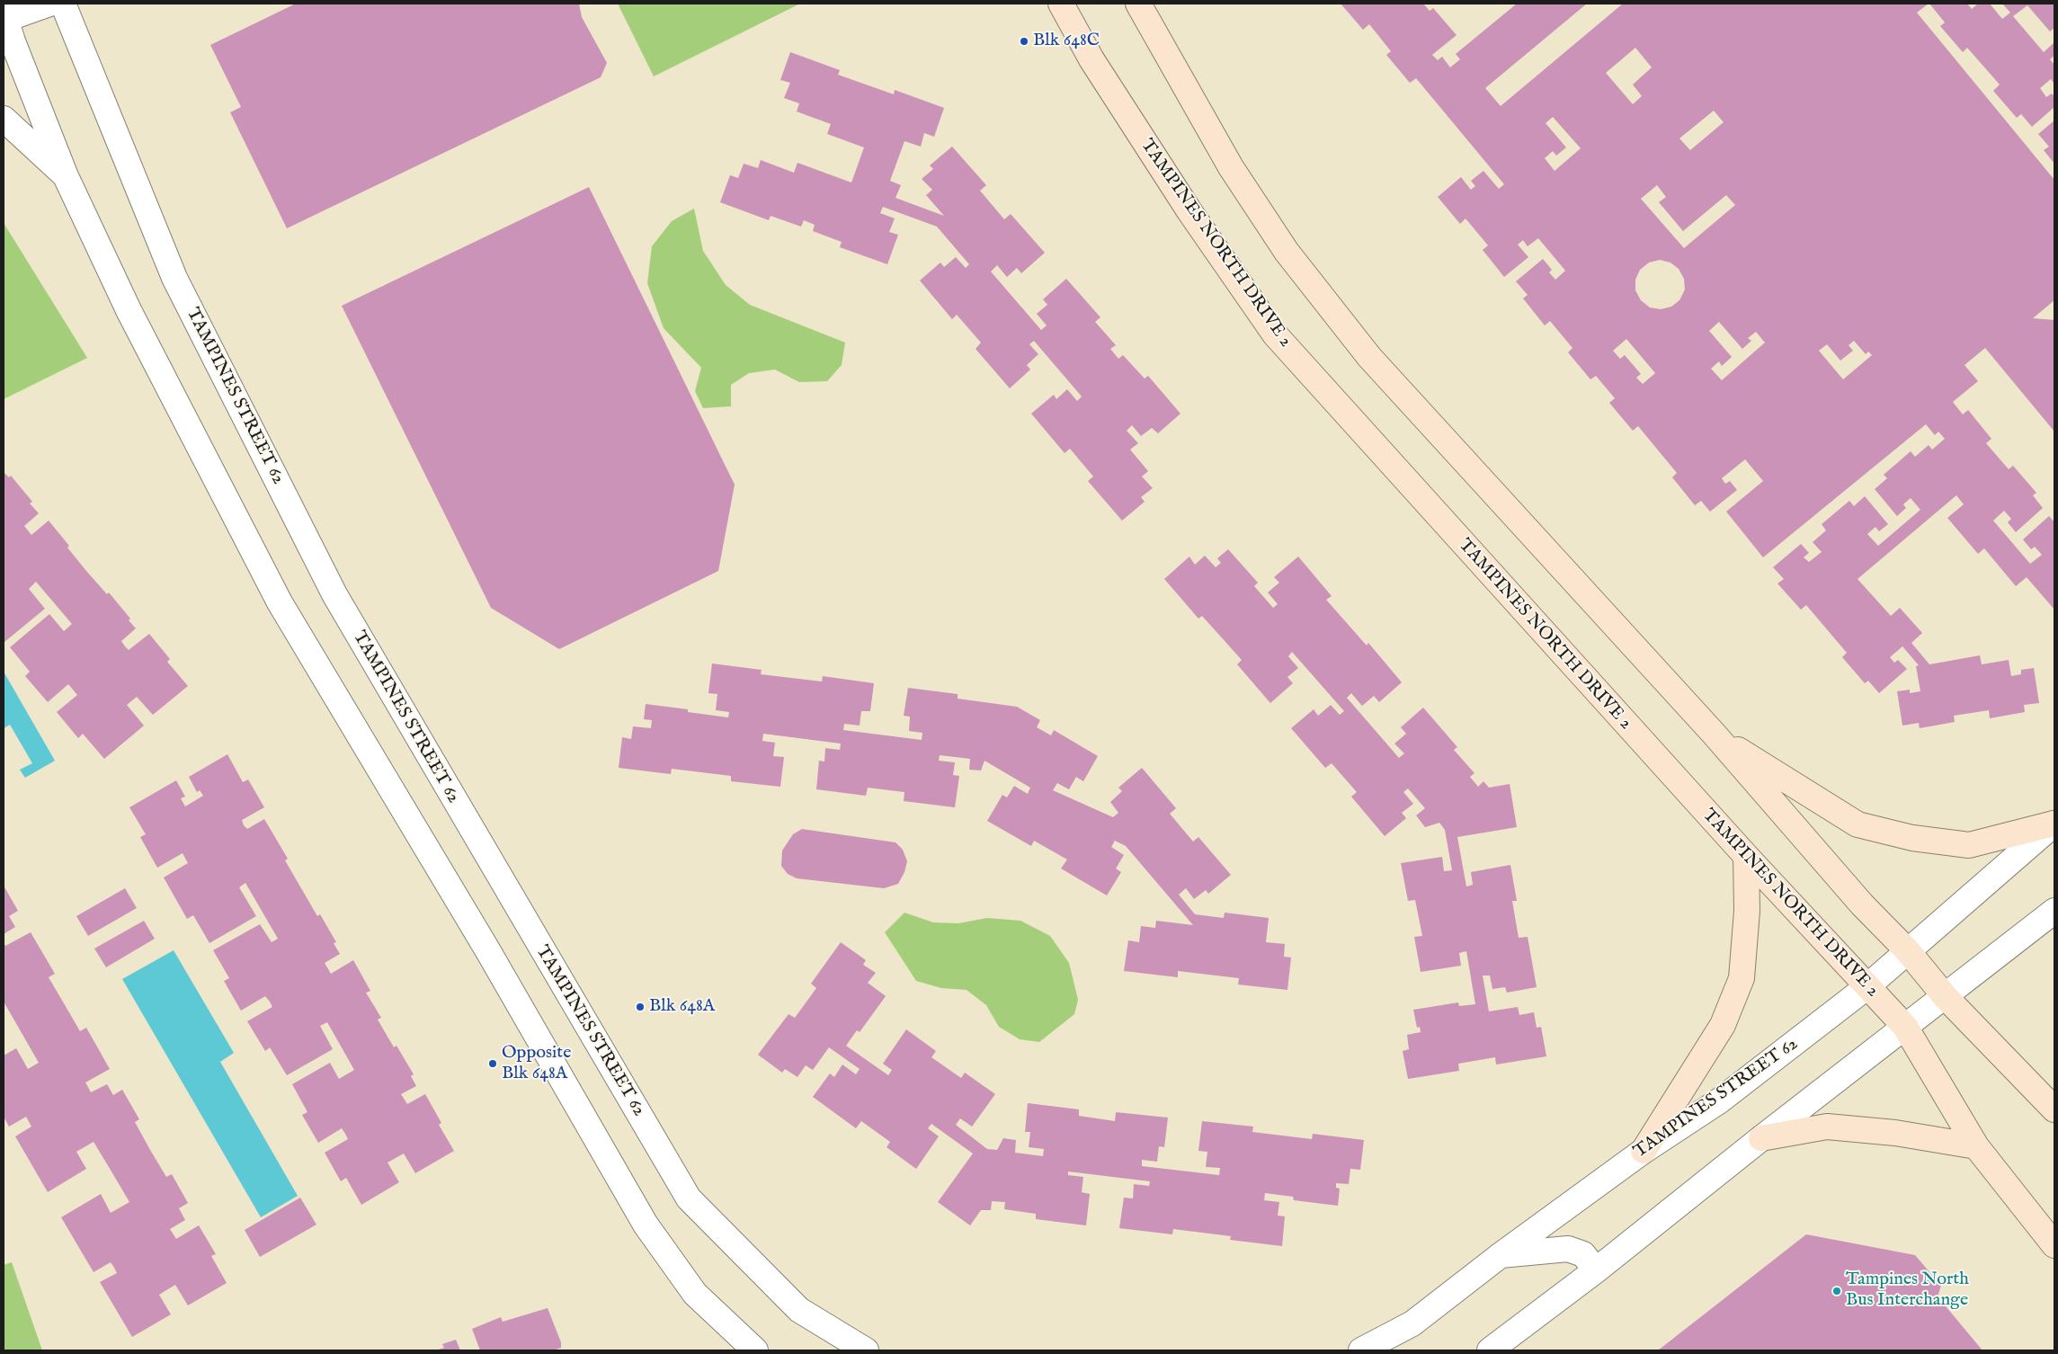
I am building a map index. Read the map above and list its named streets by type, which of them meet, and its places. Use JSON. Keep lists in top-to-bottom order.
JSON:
{
  "streets": {
    "street": ["TAMPINES NORTH DRIVE 2", "TAMPINES STREET 62"]
  },
  "crossings": [
    ["TAMPINES NORTH DRIVE 2", "TAMPINES STREET 62"]
  ],
  "places": [
    "Blk 648C",
    "Blk 648A",
    "Opposite Blk 648A",
    "Tampines North Bus Interchange"
  ]
}
